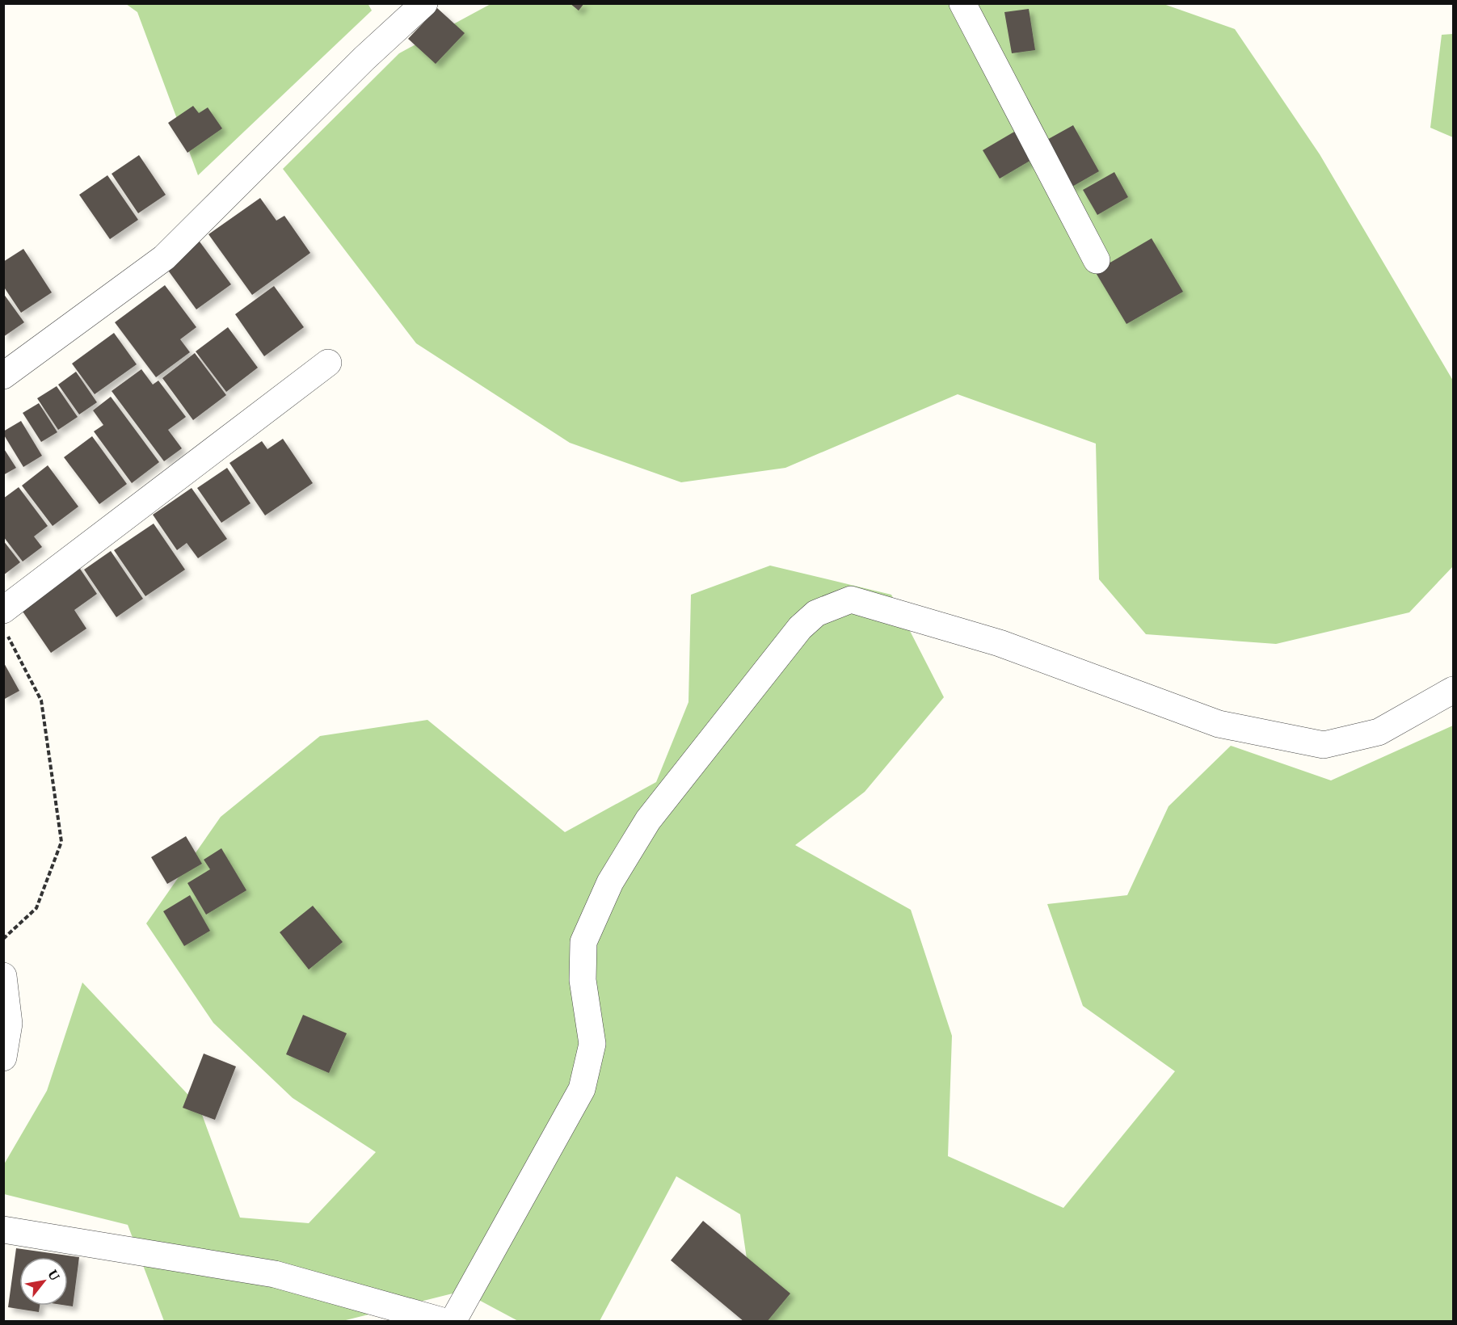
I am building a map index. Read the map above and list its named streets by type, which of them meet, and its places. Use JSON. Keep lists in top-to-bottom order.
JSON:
{
  "north": "top right"
}
